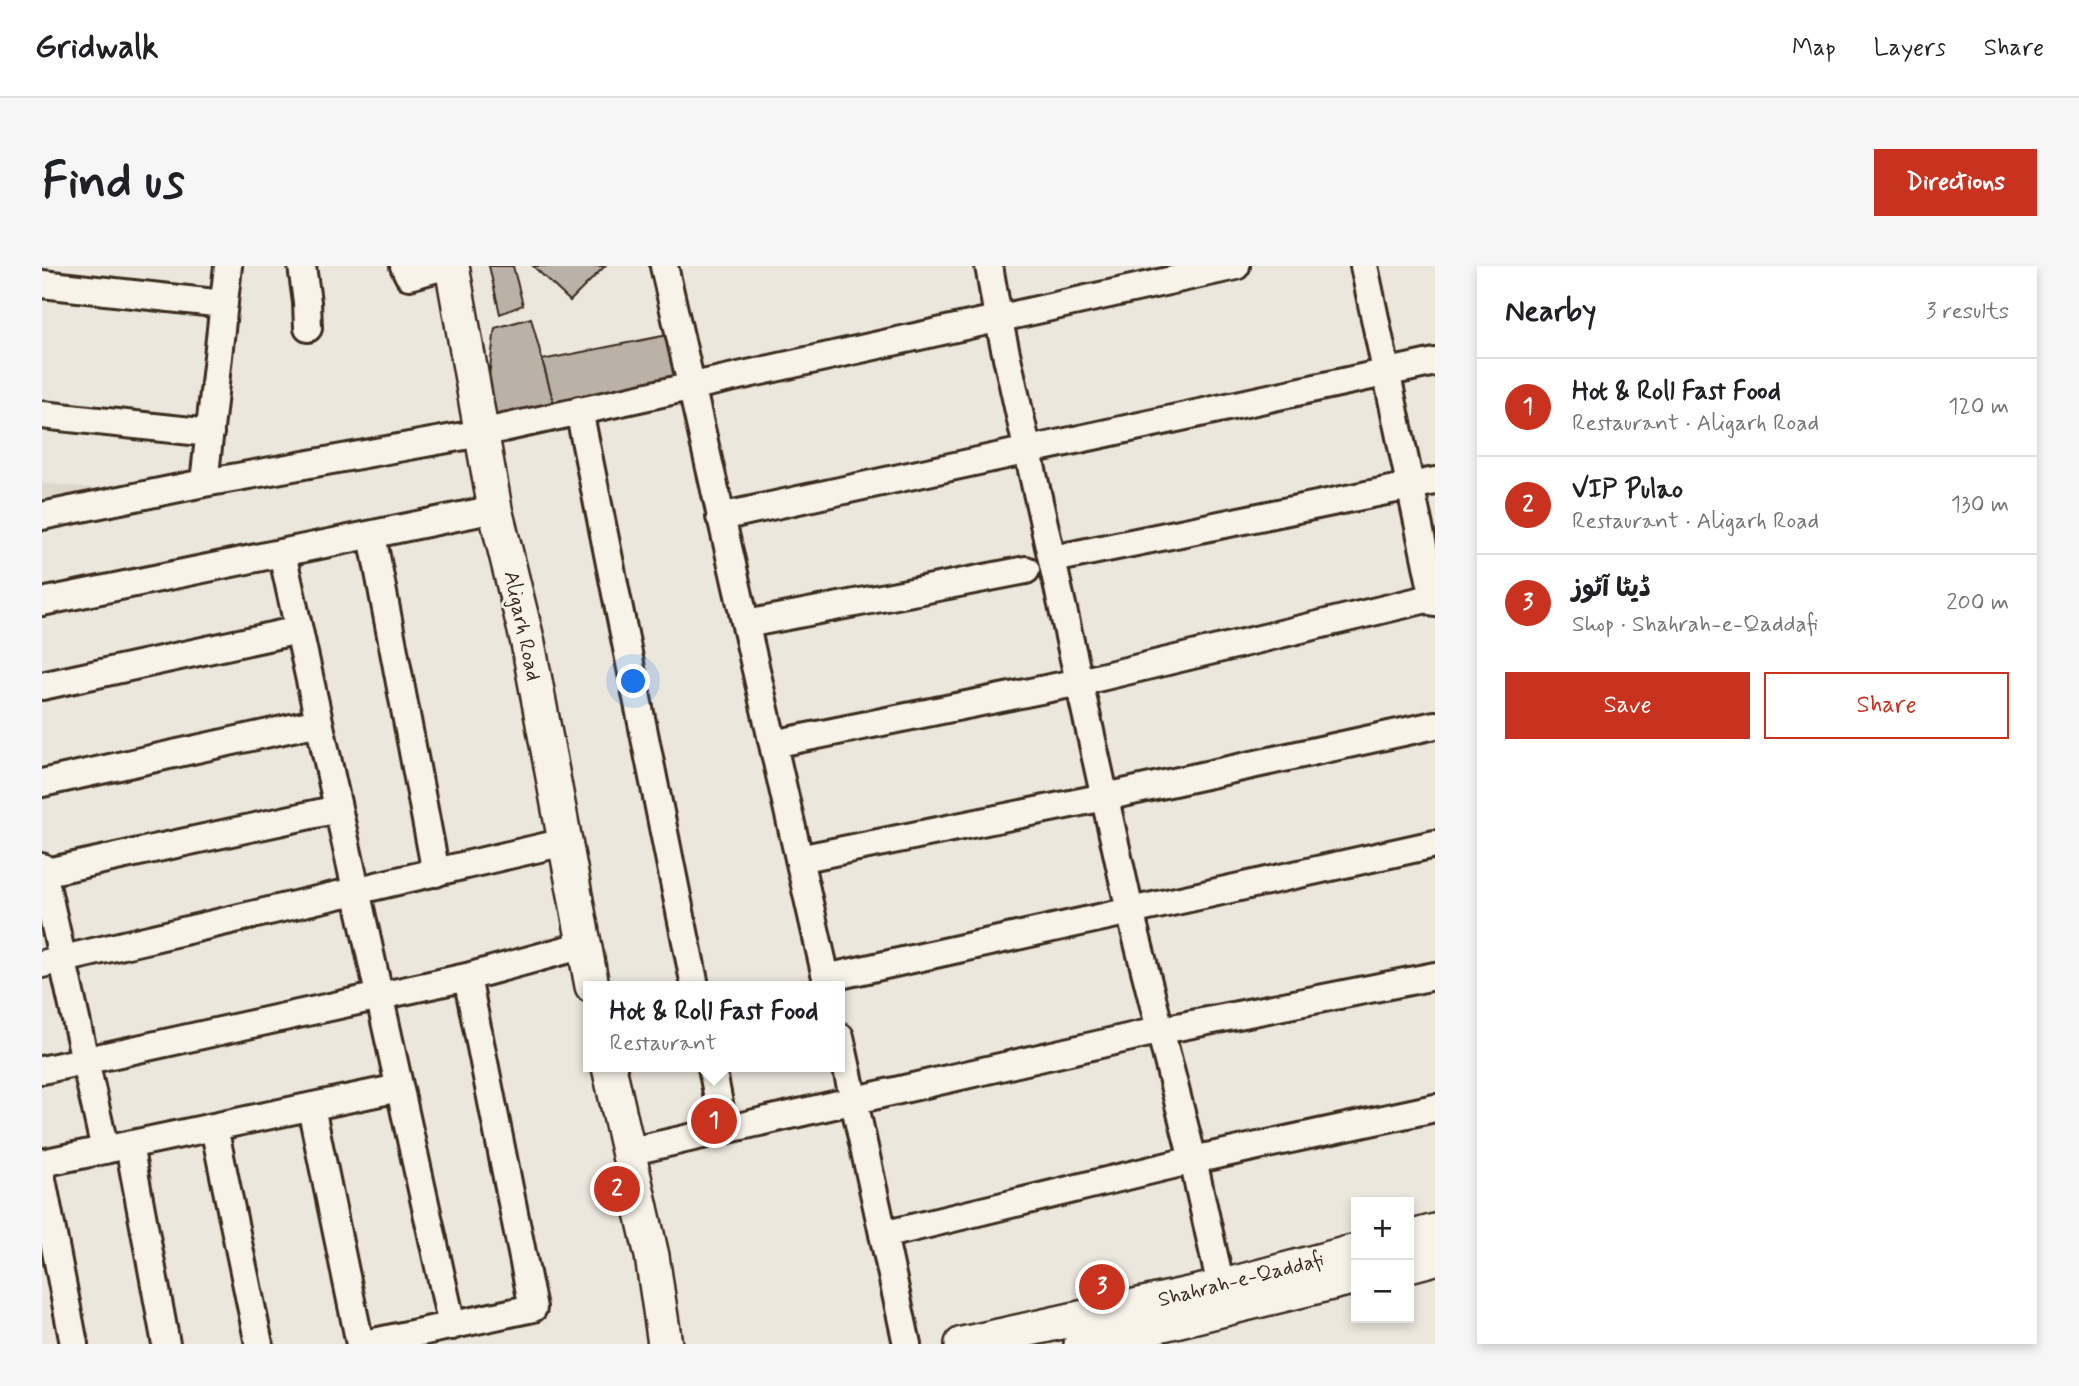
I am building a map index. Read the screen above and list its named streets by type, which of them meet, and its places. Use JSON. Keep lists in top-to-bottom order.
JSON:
{
  "streets": {
    "main road": ["Aligarh Road", "Shahrah-e-Qaddafi"]
  },
  "page": {
    "header": "Gridwalk",
    "nav": ["Map", "Layers", "Share"],
    "buttons": [
      "Directions",
      ["Save", "Share"]
    ],
    "title": "Find us",
    "heading": ["Nearby", "3 results"],
    "list": [
      {
        "mark": "1",
        "name": "Hot & Roll Fast Food",
        "note": "Restaurant · Aligarh Road",
        "value": "120 m"
      },
      {
        "mark": "2",
        "name": "VIP Pulao",
        "note": "Restaurant · Aligarh Road",
        "value": "130 m"
      },
      {
        "mark": "3",
        "name": "ڈیٹا آٹوز",
        "note": "Shop · Shahrah-e-Qaddafi",
        "value": "200 m"
      }
    ],
    "popup": ["Hot & Roll Fast Food", "Restaurant"],
    "pins": ["1", "2", "3"],
    "map_buttons": ["+", "−"]
  }
}
